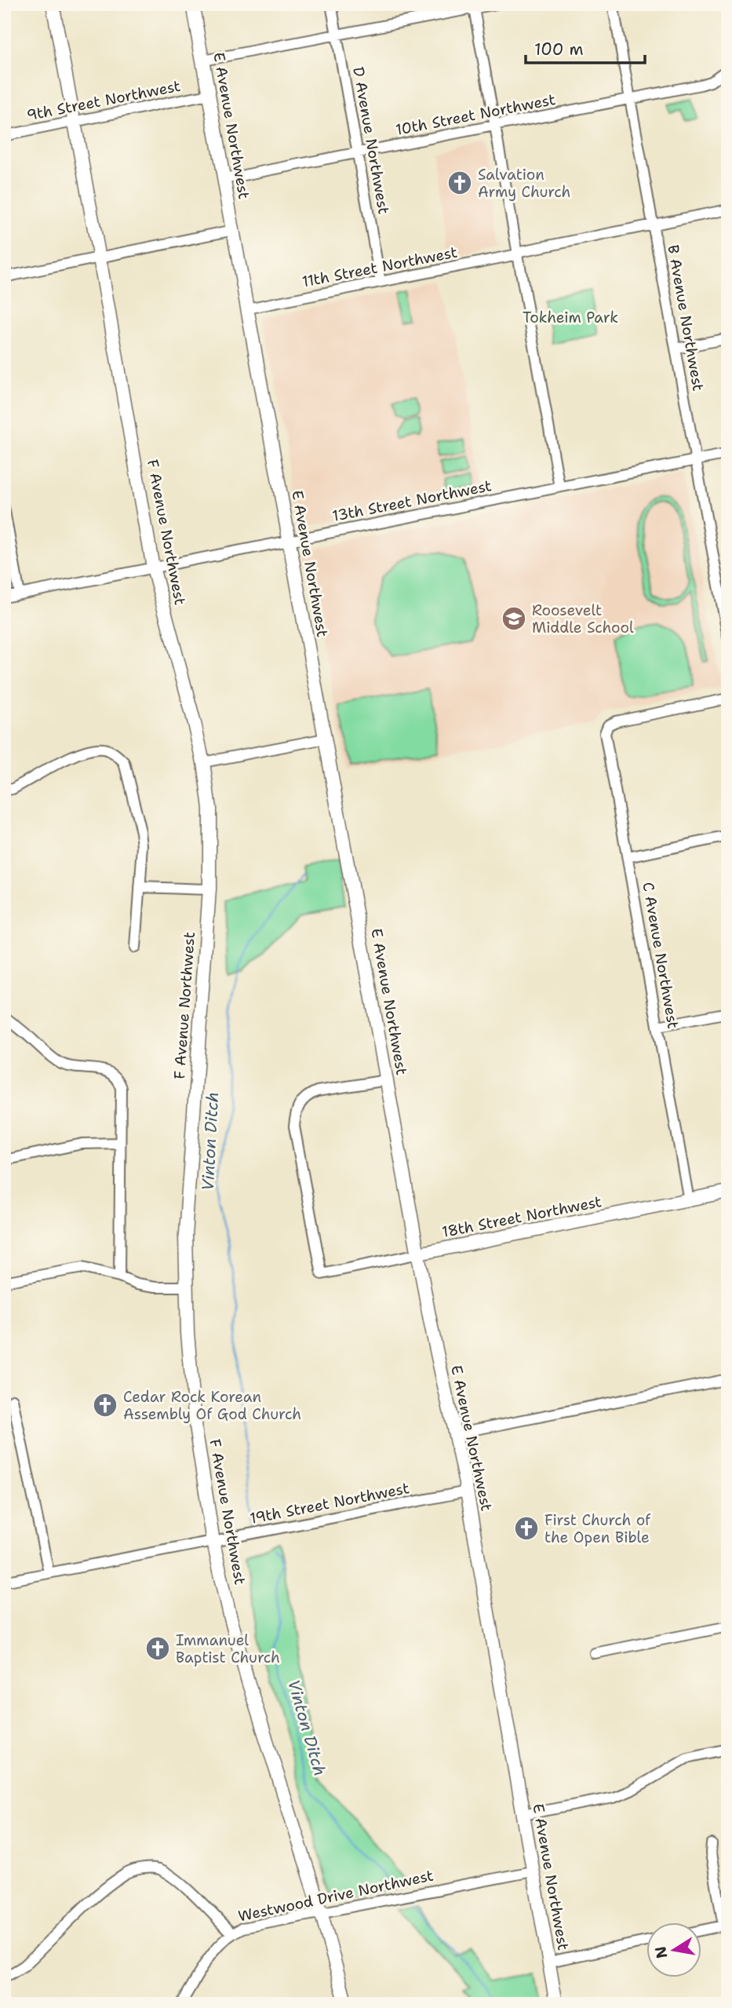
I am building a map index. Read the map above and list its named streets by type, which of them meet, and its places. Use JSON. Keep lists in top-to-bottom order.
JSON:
{
  "streets": {
    "street": [
      "9th Street Northwest",
      "10th Street Northwest",
      "E Avenue Northwest",
      "D Avenue Northwest",
      "11th Street Northwest",
      "B Avenue Northwest",
      "13th Street Northwest",
      "F Avenue Northwest",
      "C Avenue Northwest",
      "18th Street Northwest",
      "19th Street Northwest",
      "Westwood Drive Northwest"
    ]
  },
  "crossings": [
    ["9th Street Northwest", "E Avenue Northwest"],
    ["9th Street Northwest", "F Avenue Northwest"],
    ["10th Street Northwest", "E Avenue Northwest"],
    ["10th Street Northwest", "D Avenue Northwest"],
    ["10th Street Northwest", "B Avenue Northwest"],
    ["E Avenue Northwest", "11th Street Northwest"],
    ["E Avenue Northwest", "13th Street Northwest"],
    ["E Avenue Northwest", "18th Street Northwest"],
    ["E Avenue Northwest", "19th Street Northwest"],
    ["E Avenue Northwest", "Westwood Drive Northwest"],
    ["D Avenue Northwest", "11th Street Northwest"],
    ["11th Street Northwest", "B Avenue Northwest"],
    ["B Avenue Northwest", "13th Street Northwest"],
    ["13th Street Northwest", "F Avenue Northwest"],
    ["F Avenue Northwest", "19th Street Northwest"],
    ["F Avenue Northwest", "Westwood Drive Northwest"],
    ["C Avenue Northwest", "18th Street Northwest"]
  ],
  "water": ["Vinton Ditch"],
  "parks": ["Tokheim Park"],
  "places": {
    "church": [
      "Salvation Army Church",
      "Cedar Rock Korean Assembly Of God Church",
      "First Church of the Open Bible",
      "Immanuel Baptist Church"
    ],
    "school or university": ["Roosevelt Middle School"]
  },
  "scale_bar": "100 m",
  "north": "left"
}
